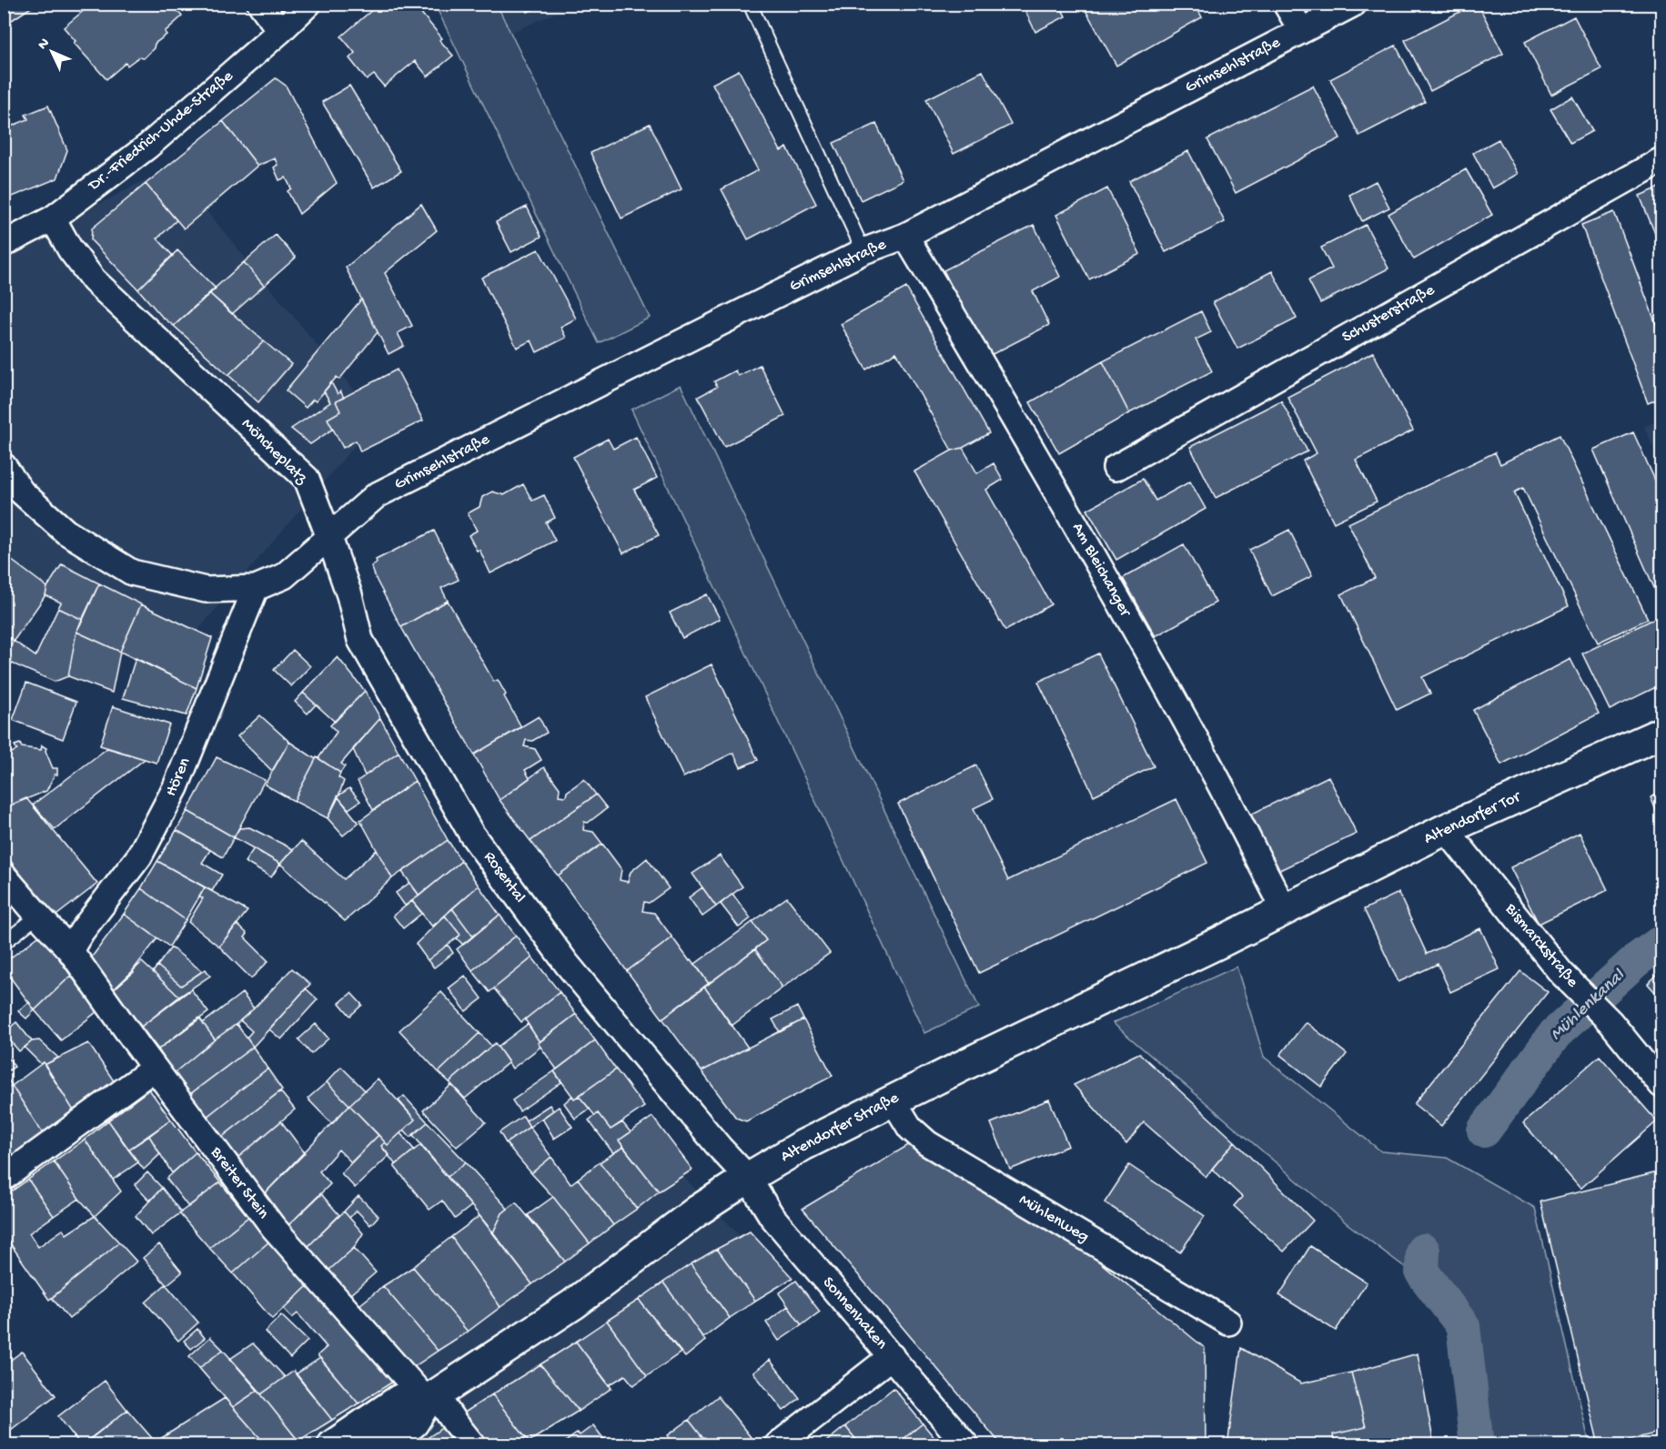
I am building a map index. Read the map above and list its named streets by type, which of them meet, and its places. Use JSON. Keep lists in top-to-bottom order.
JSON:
{
  "streets": {
    "main road": ["Altendorfer Tor", "Altendorfer Straße"],
    "street": [
      "Grimsehlstraße",
      "Dr.-Friedrich-Uhde-Straße",
      "Schusterstraße",
      "Möncheplatz",
      "Am Bleichanger",
      "Hören",
      "Rosental",
      "Bismarckstraße",
      "Breiter Stein",
      "Mühlenweg",
      "Sonnenhaken"
    ]
  },
  "crossings": [
    ["Grimsehlstraße", "Möncheplatz"],
    ["Grimsehlstraße", "Am Bleichanger"],
    ["Grimsehlstraße", "Rosental"],
    ["Dr.-Friedrich-Uhde-Straße", "Möncheplatz"],
    ["Möncheplatz", "Rosental"],
    ["Am Bleichanger", "Altendorfer Tor"],
    ["Am Bleichanger", "Altendorfer Straße"],
    ["Hören", "Breiter Stein"],
    ["Altendorfer Tor", "Bismarckstraße"],
    ["Altendorfer Tor", "Altendorfer Straße"],
    ["Rosental", "Altendorfer Straße"],
    ["Rosental", "Sonnenhaken"],
    ["Altendorfer Straße", "Breiter Stein"],
    ["Altendorfer Straße", "Mühlenweg"],
    ["Altendorfer Straße", "Sonnenhaken"]
  ],
  "water": ["Mühlenkanal"],
  "north": "top left"
}
